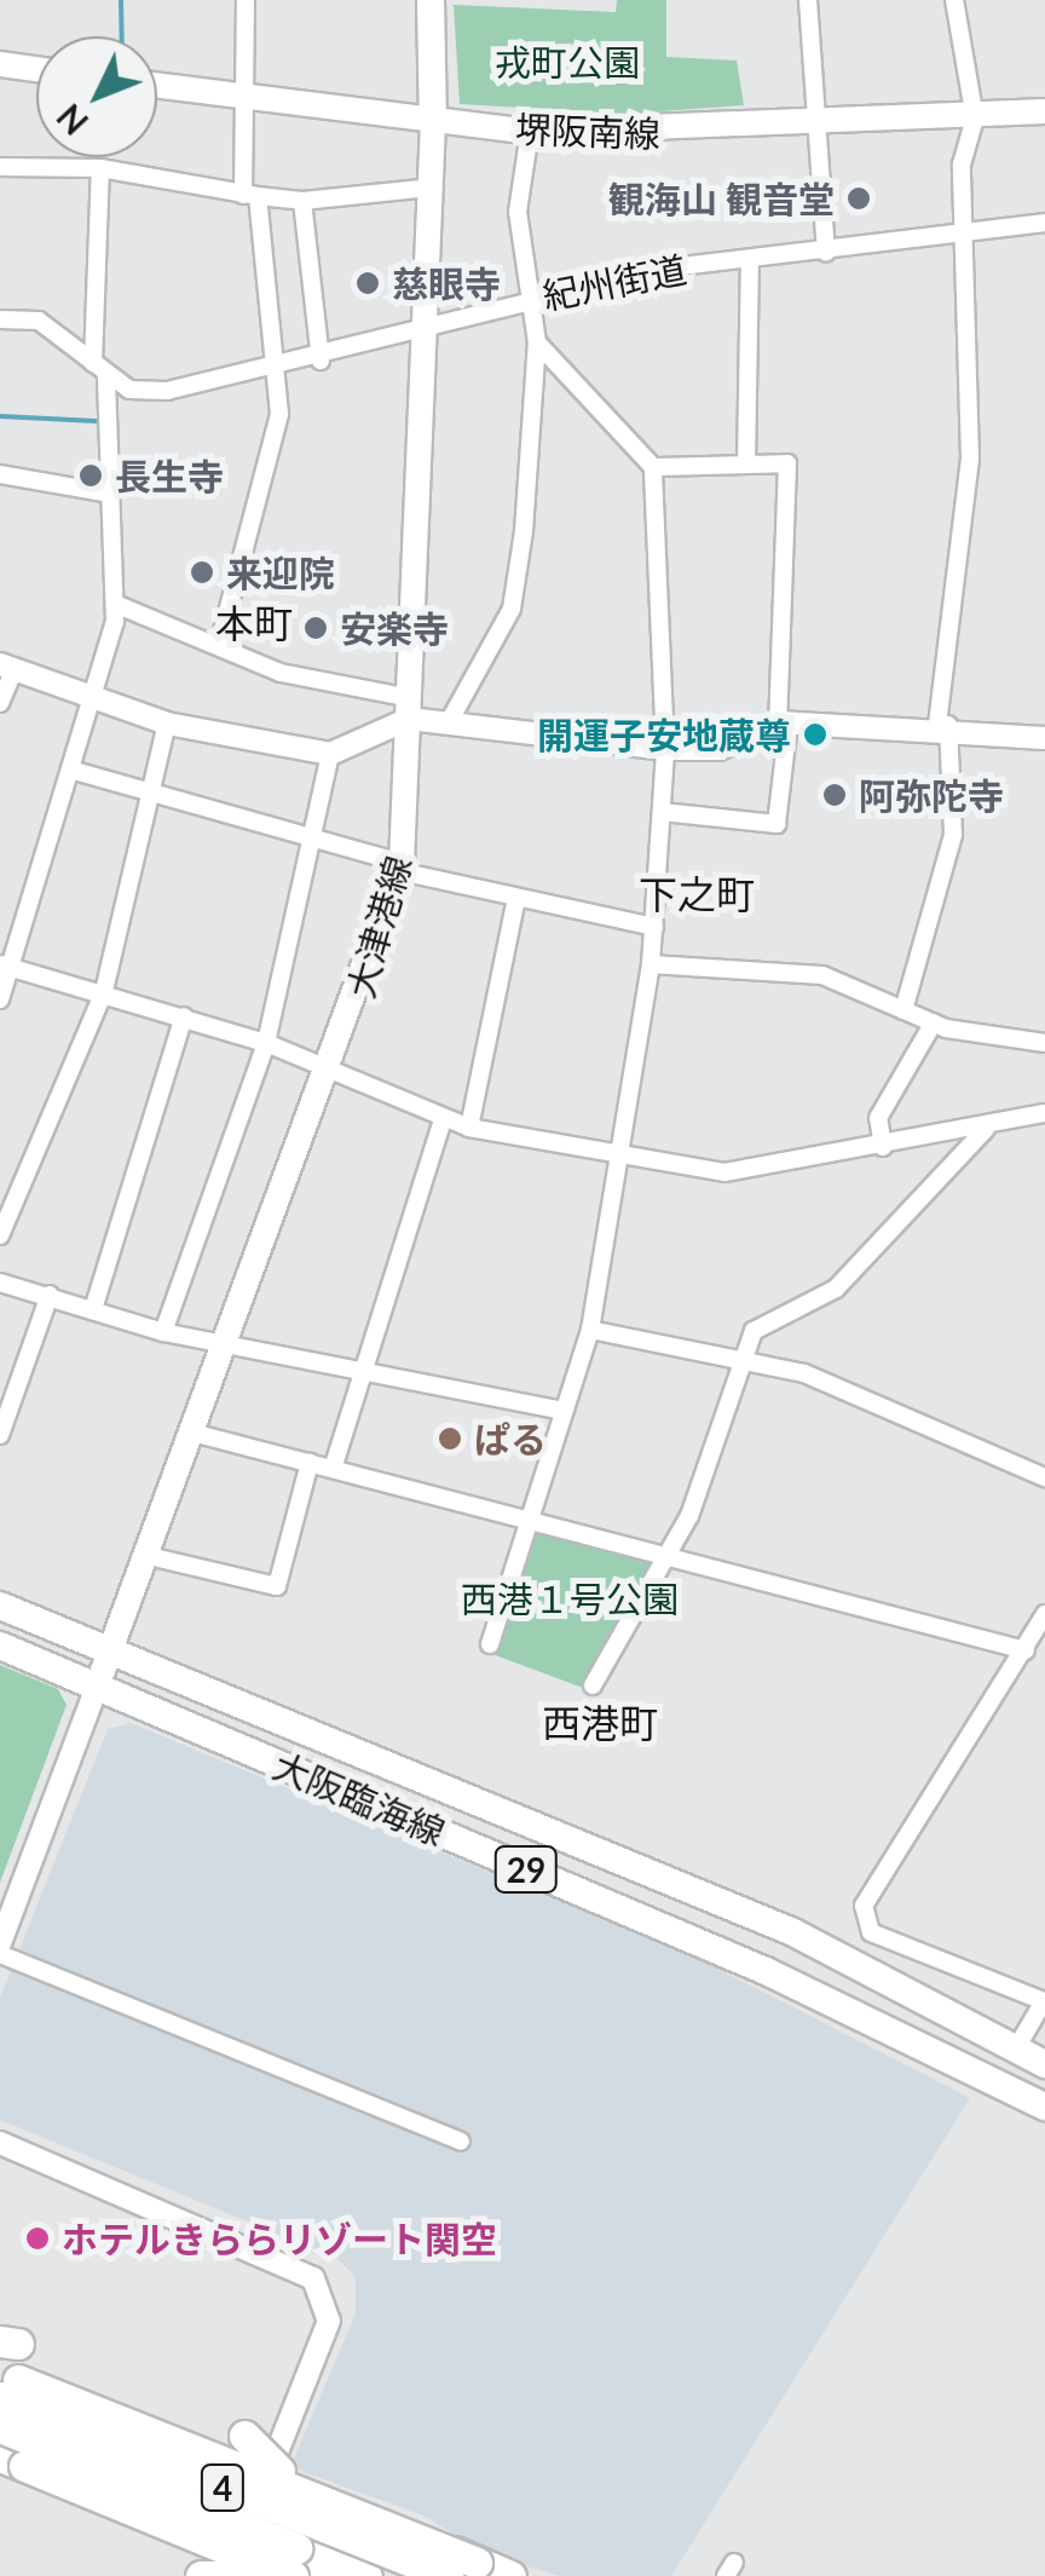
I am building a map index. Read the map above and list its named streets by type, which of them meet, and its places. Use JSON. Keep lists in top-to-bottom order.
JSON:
{
  "streets": {
    "highway": ["4"],
    "main road": [
      "堺阪南線",
      "大津港線",
      "大阪臨海線",
      "29"
    ],
    "street": ["紀州街道"]
  },
  "crossings": [
    ["堺阪南線", "大津港線"],
    ["紀州街道", "大津港線"],
    ["大津港線", "大阪臨海線"]
  ],
  "districts": ["本町", "下之町", "西港町"],
  "parks": ["戎町公園", "西港１号公園"],
  "places": [
    "観海山 観音堂",
    "慈眼寺",
    "長生寺",
    "来迎院",
    "安楽寺",
    "開運子安地蔵尊",
    "阿弥陀寺",
    "ぱる",
    "ホテルきららリゾート関空"
  ],
  "north": "bottom left"
}
